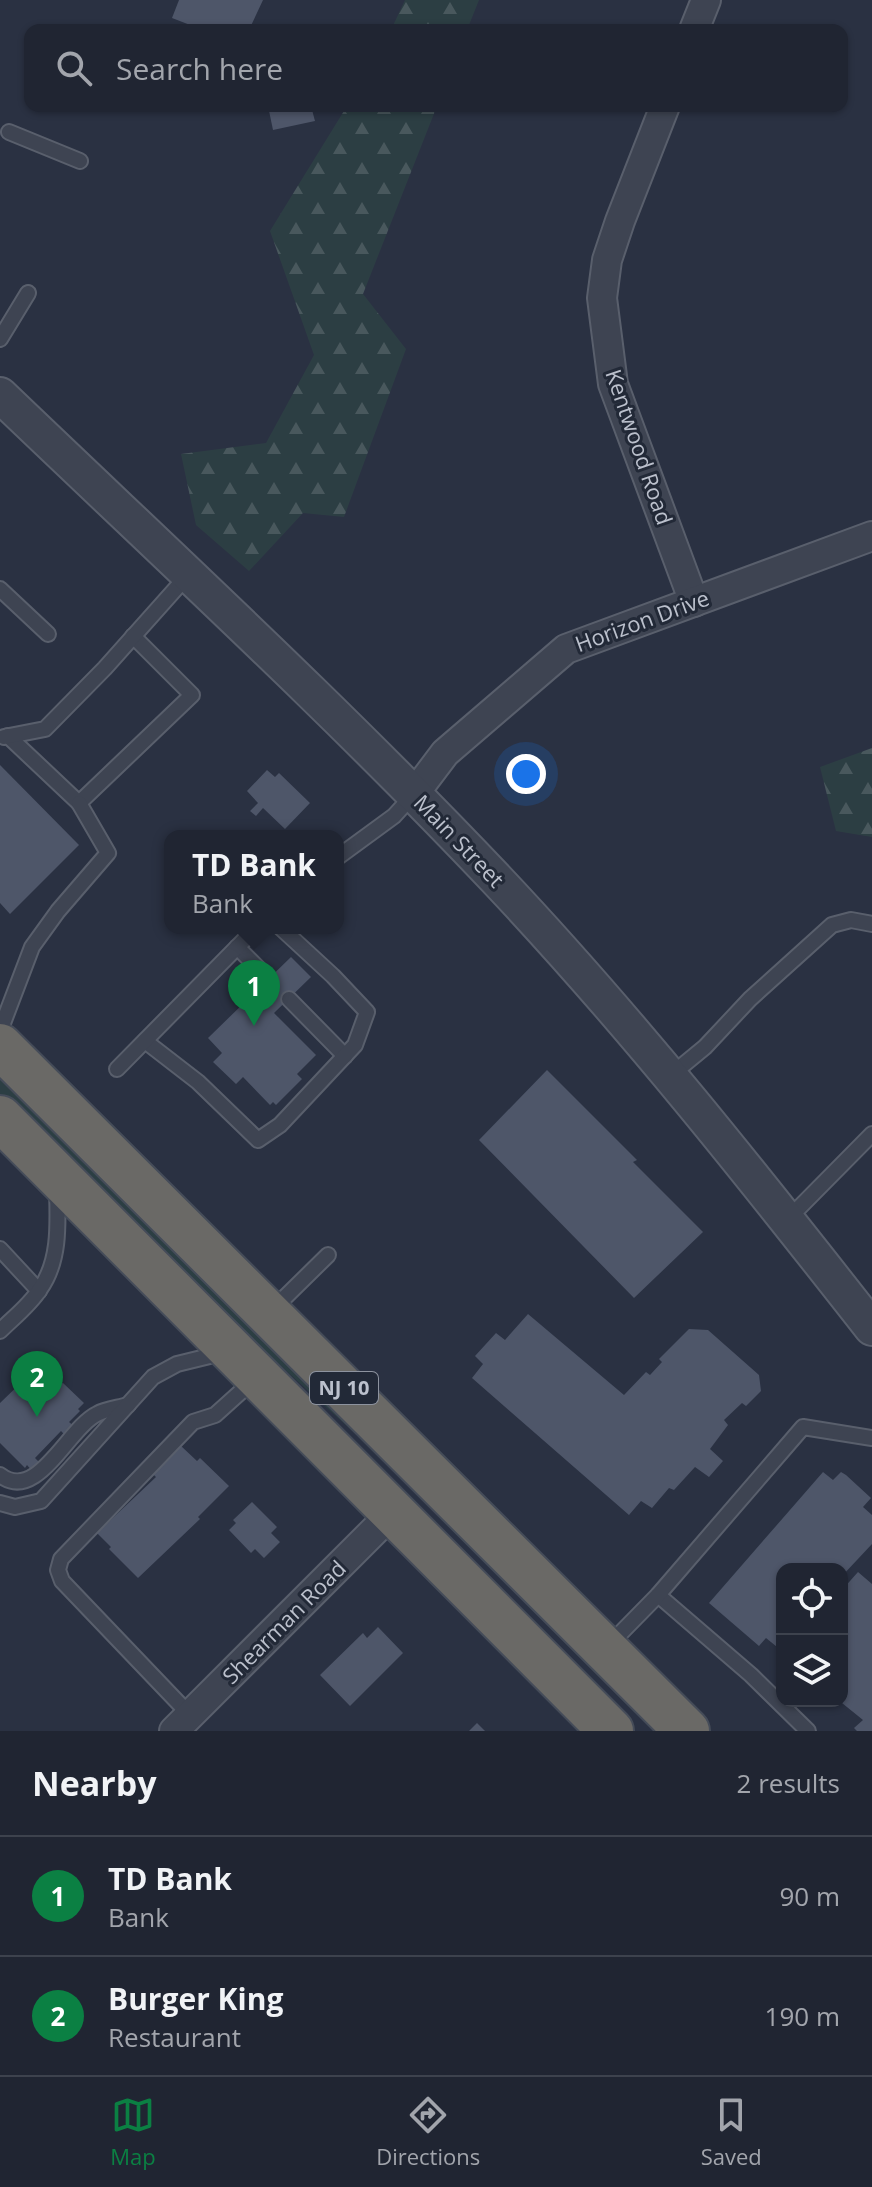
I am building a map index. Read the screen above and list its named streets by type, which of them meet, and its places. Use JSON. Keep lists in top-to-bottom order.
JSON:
{
  "streets": {
    "highway": ["NJ 10"],
    "street": [
      "Kentwood Road",
      "Horizon Drive",
      "Main Street",
      "Shearman Road"
    ]
  },
  "crossings": [
    ["Kentwood Road", "Horizon Drive"],
    ["Horizon Drive", "Main Street"],
    ["NJ 10", "Shearman Road"]
  ],
  "page": {
    "search": "Search here",
    "popup": ["TD Bank", "Bank"],
    "pins": ["1", "2"],
    "heading": ["Nearby", "2 results"],
    "list": [
      {
        "mark": "1",
        "name": "TD Bank",
        "note": "Bank",
        "value": "90 m"
      },
      {
        "mark": "2",
        "name": "Burger King",
        "note": "Restaurant",
        "value": "190 m"
      }
    ],
    "nav": ["Map", "Directions", "Saved"]
  }
}
